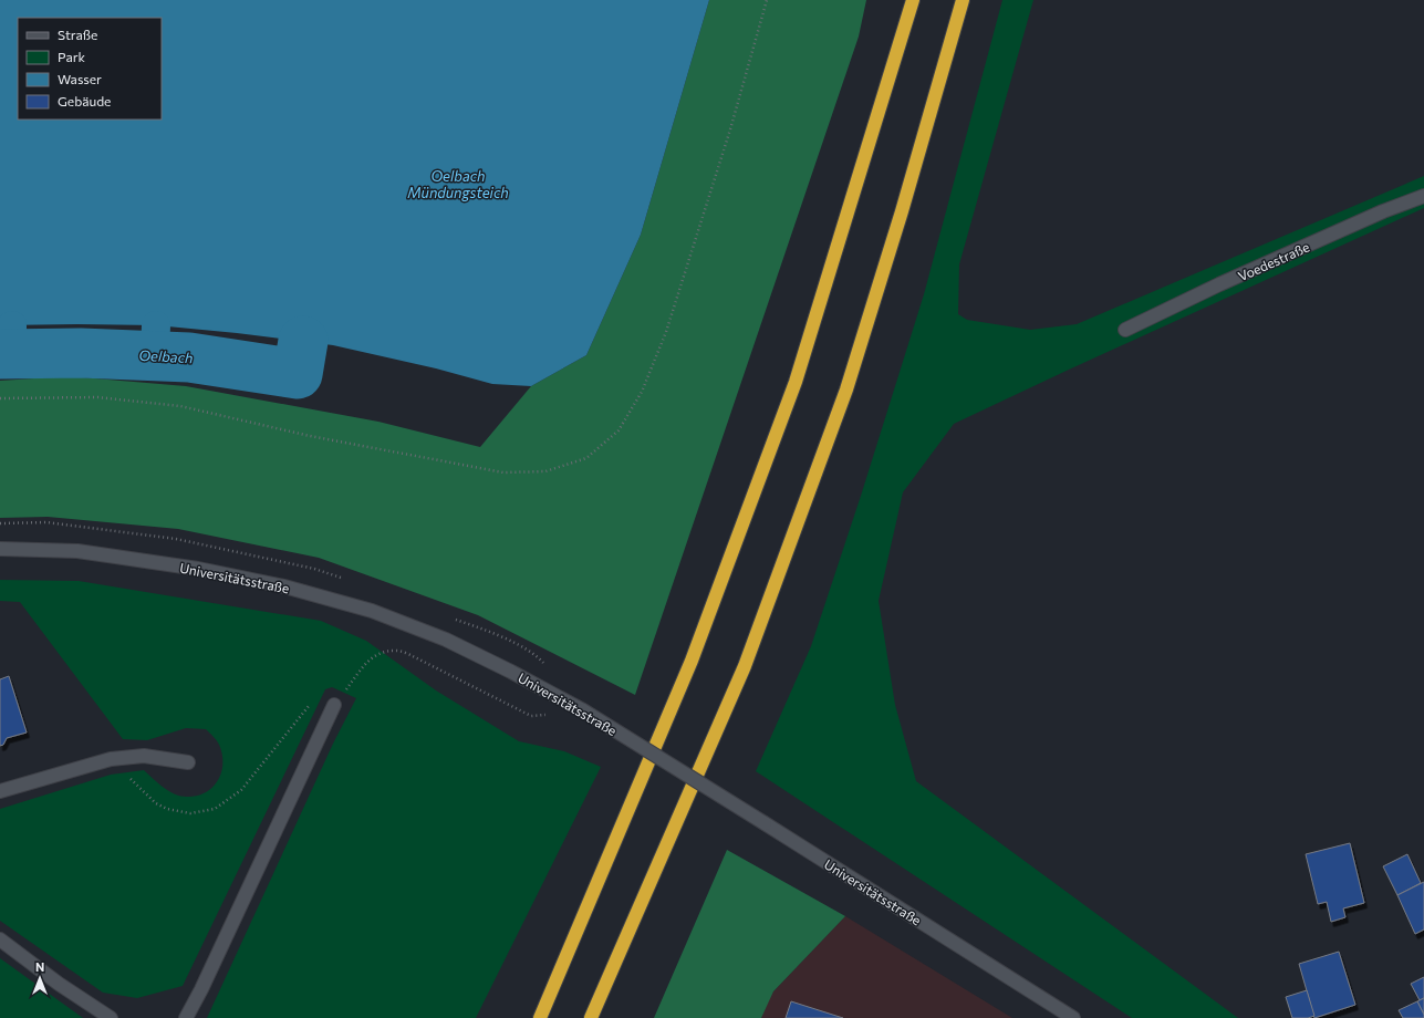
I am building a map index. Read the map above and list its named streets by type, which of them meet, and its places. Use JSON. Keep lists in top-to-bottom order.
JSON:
{
  "streets": {
    "street": ["Voedestraße", "Universitätsstraße"]
  },
  "water": ["Oelbach Mündungsteich", "Oelbach"],
  "legend": [
    "Straße",
    "Park",
    "Wasser",
    "Gebäude"
  ],
  "north": "top"
}
